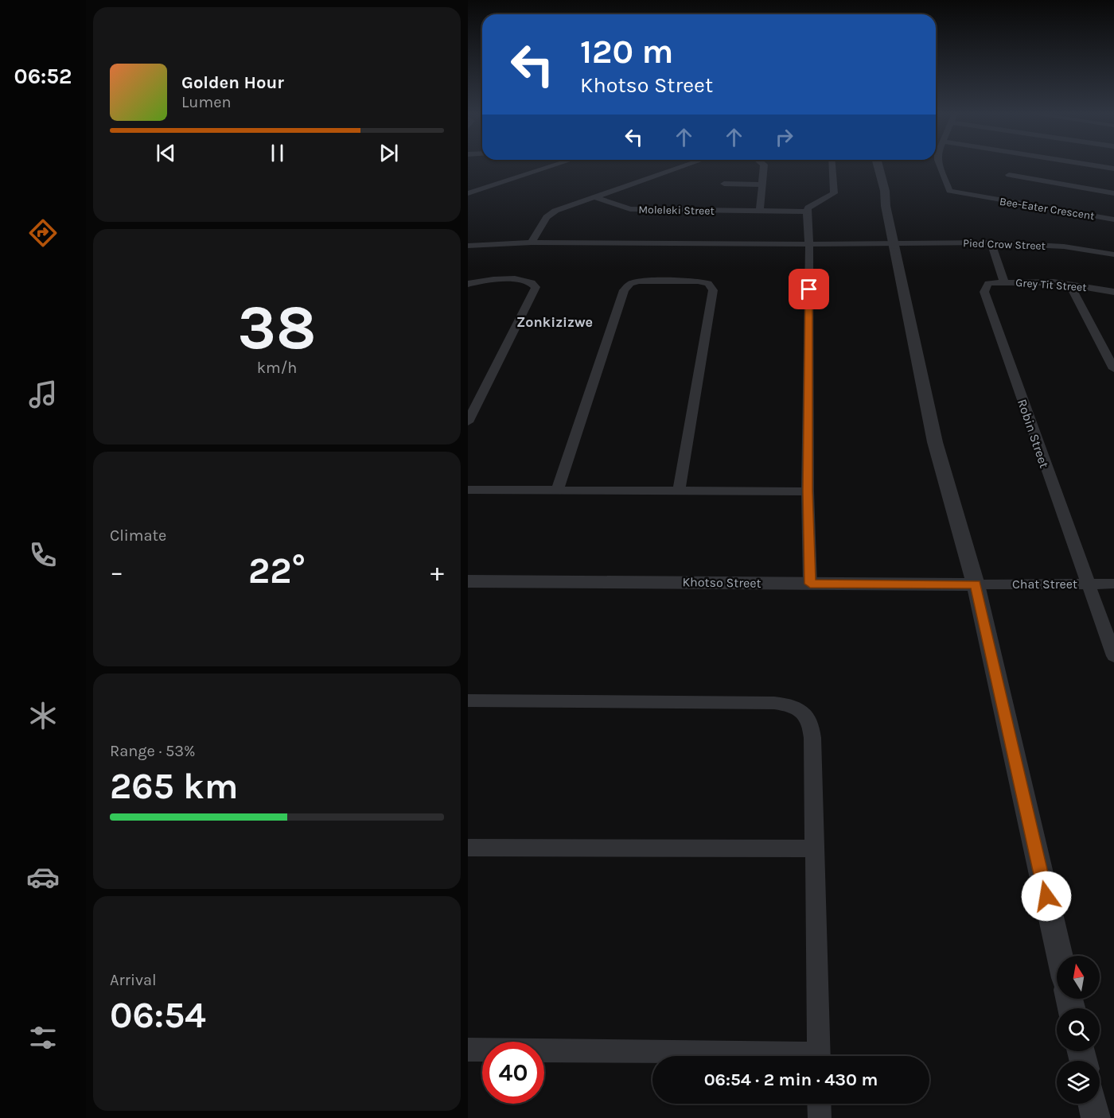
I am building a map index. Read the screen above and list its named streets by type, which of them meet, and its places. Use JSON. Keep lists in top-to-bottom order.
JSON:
{
  "streets": {
    "street": [
      "Bee-Eater Crescent",
      "Moleleki Street",
      "Pied Crow Street",
      "Grey Tit Street",
      "Robin Street",
      "Khotso Street",
      "Chat Street"
    ]
  },
  "crossings": [
    ["Moleleki Street", "Pied Crow Street"],
    ["Grey Tit Street", "Robin Street"],
    ["Robin Street", "Chat Street"],
    ["Khotso Street", "Chat Street"]
  ],
  "districts": ["Zonkizizwe"],
  "north": "top",
  "page": {
    "tabs": "06:52",
    "turn": ["120 m", "Khotso Street"],
    "song": ["Golden Hour", "Lumen"],
    "tile": [
      ["38", "km/h"],
      "Climate",
      ["Range · 53%", "265 km"],
      ["Arrival", "06:54"]
    ],
    "heat": ["−", "22°", "+"],
    "limit": "40",
    "trip": "06:54 · 2 min · 430 m"
  }
}
